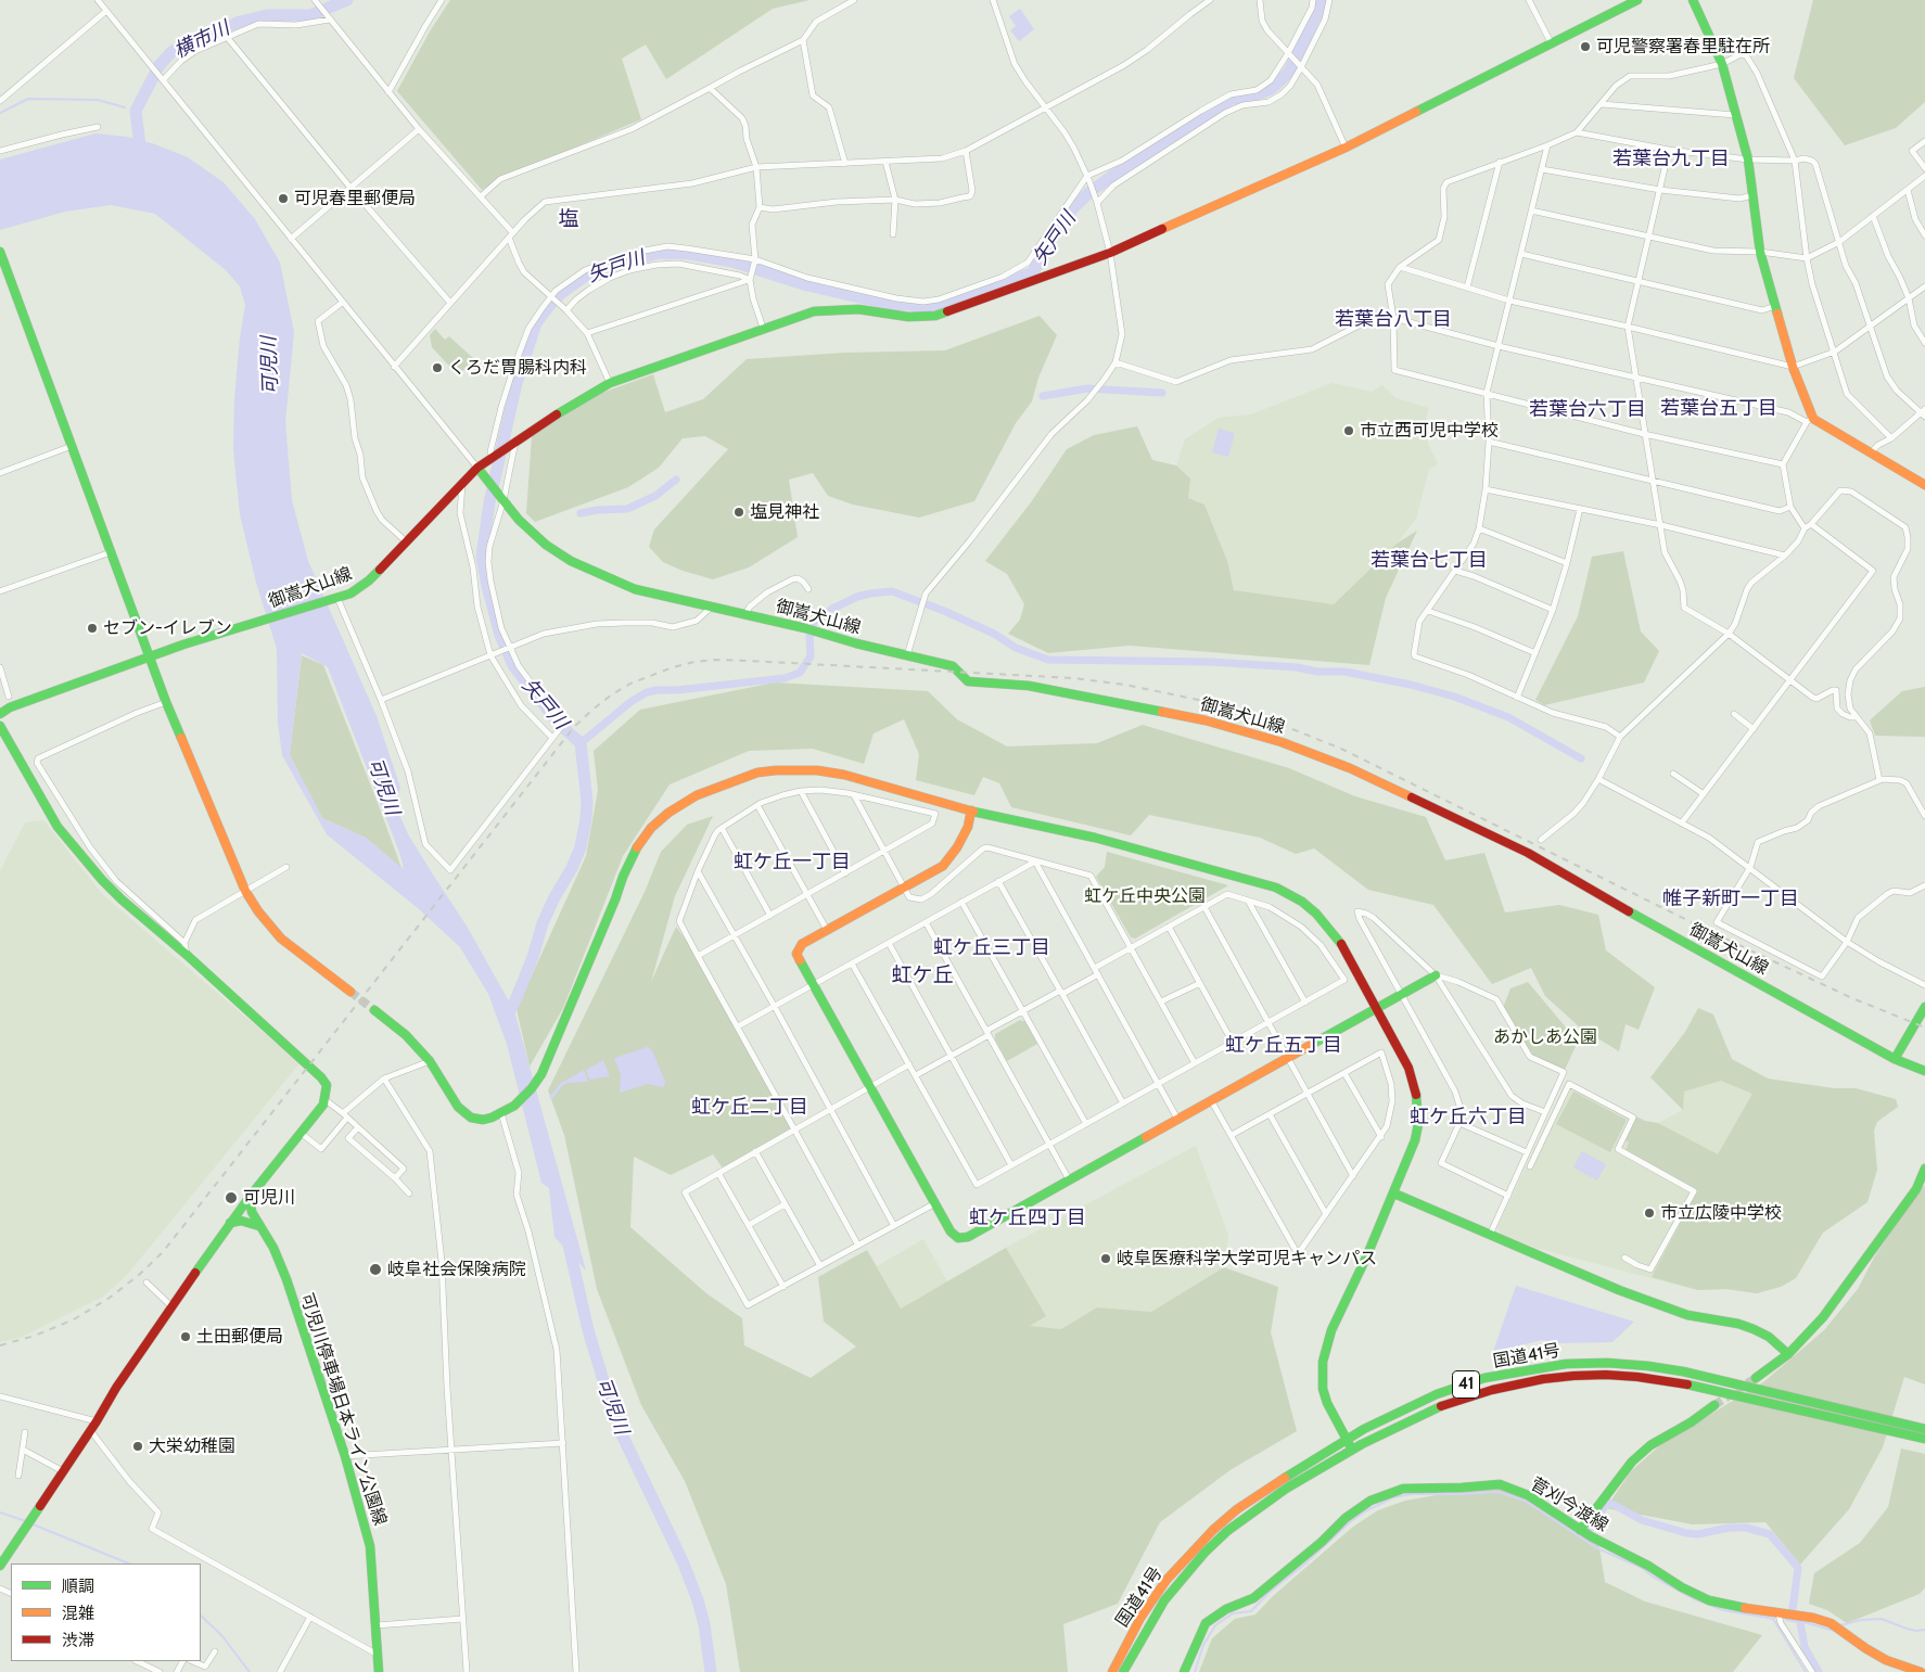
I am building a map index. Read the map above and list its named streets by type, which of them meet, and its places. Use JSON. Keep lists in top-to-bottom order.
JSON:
{
  "streets": {
    "main road": [
      "御嵩犬山線",
      "国道41号",
      "41",
      "可児川停車場日本ライン公園線",
      "菅刈今渡線"
    ]
  },
  "districts": [
    "若葉台九丁目",
    "塩",
    "若葉台八丁目",
    "若葉台五丁目",
    "若葉台六丁目",
    "若葉台七丁目",
    "虹ケ丘一丁目",
    "帷子新町一丁目",
    "虹ケ丘三丁目",
    "虹ケ丘",
    "虹ケ丘五丁目",
    "虹ケ丘二丁目",
    "虹ケ丘六丁目",
    "虹ケ丘四丁目"
  ],
  "water": ["横市川", "矢戸川", "可児川"],
  "parks": ["虹ケ丘中央公園", "あかしあ公園"],
  "places": [
    "可児警察署春里駐在所",
    "可児春里郵便局",
    "くろだ胃腸科内科",
    "市立西可児中学校",
    "塩見神社",
    "セブン-イレブン",
    "可児川",
    "市立広陵中学校",
    "岐阜医療科学大学可児キャンパス",
    "岐阜社会保険病院",
    "土田郵便局",
    "大栄幼稚園"
  ],
  "legend": ["順調", "混雑", "渋滞"]
}
